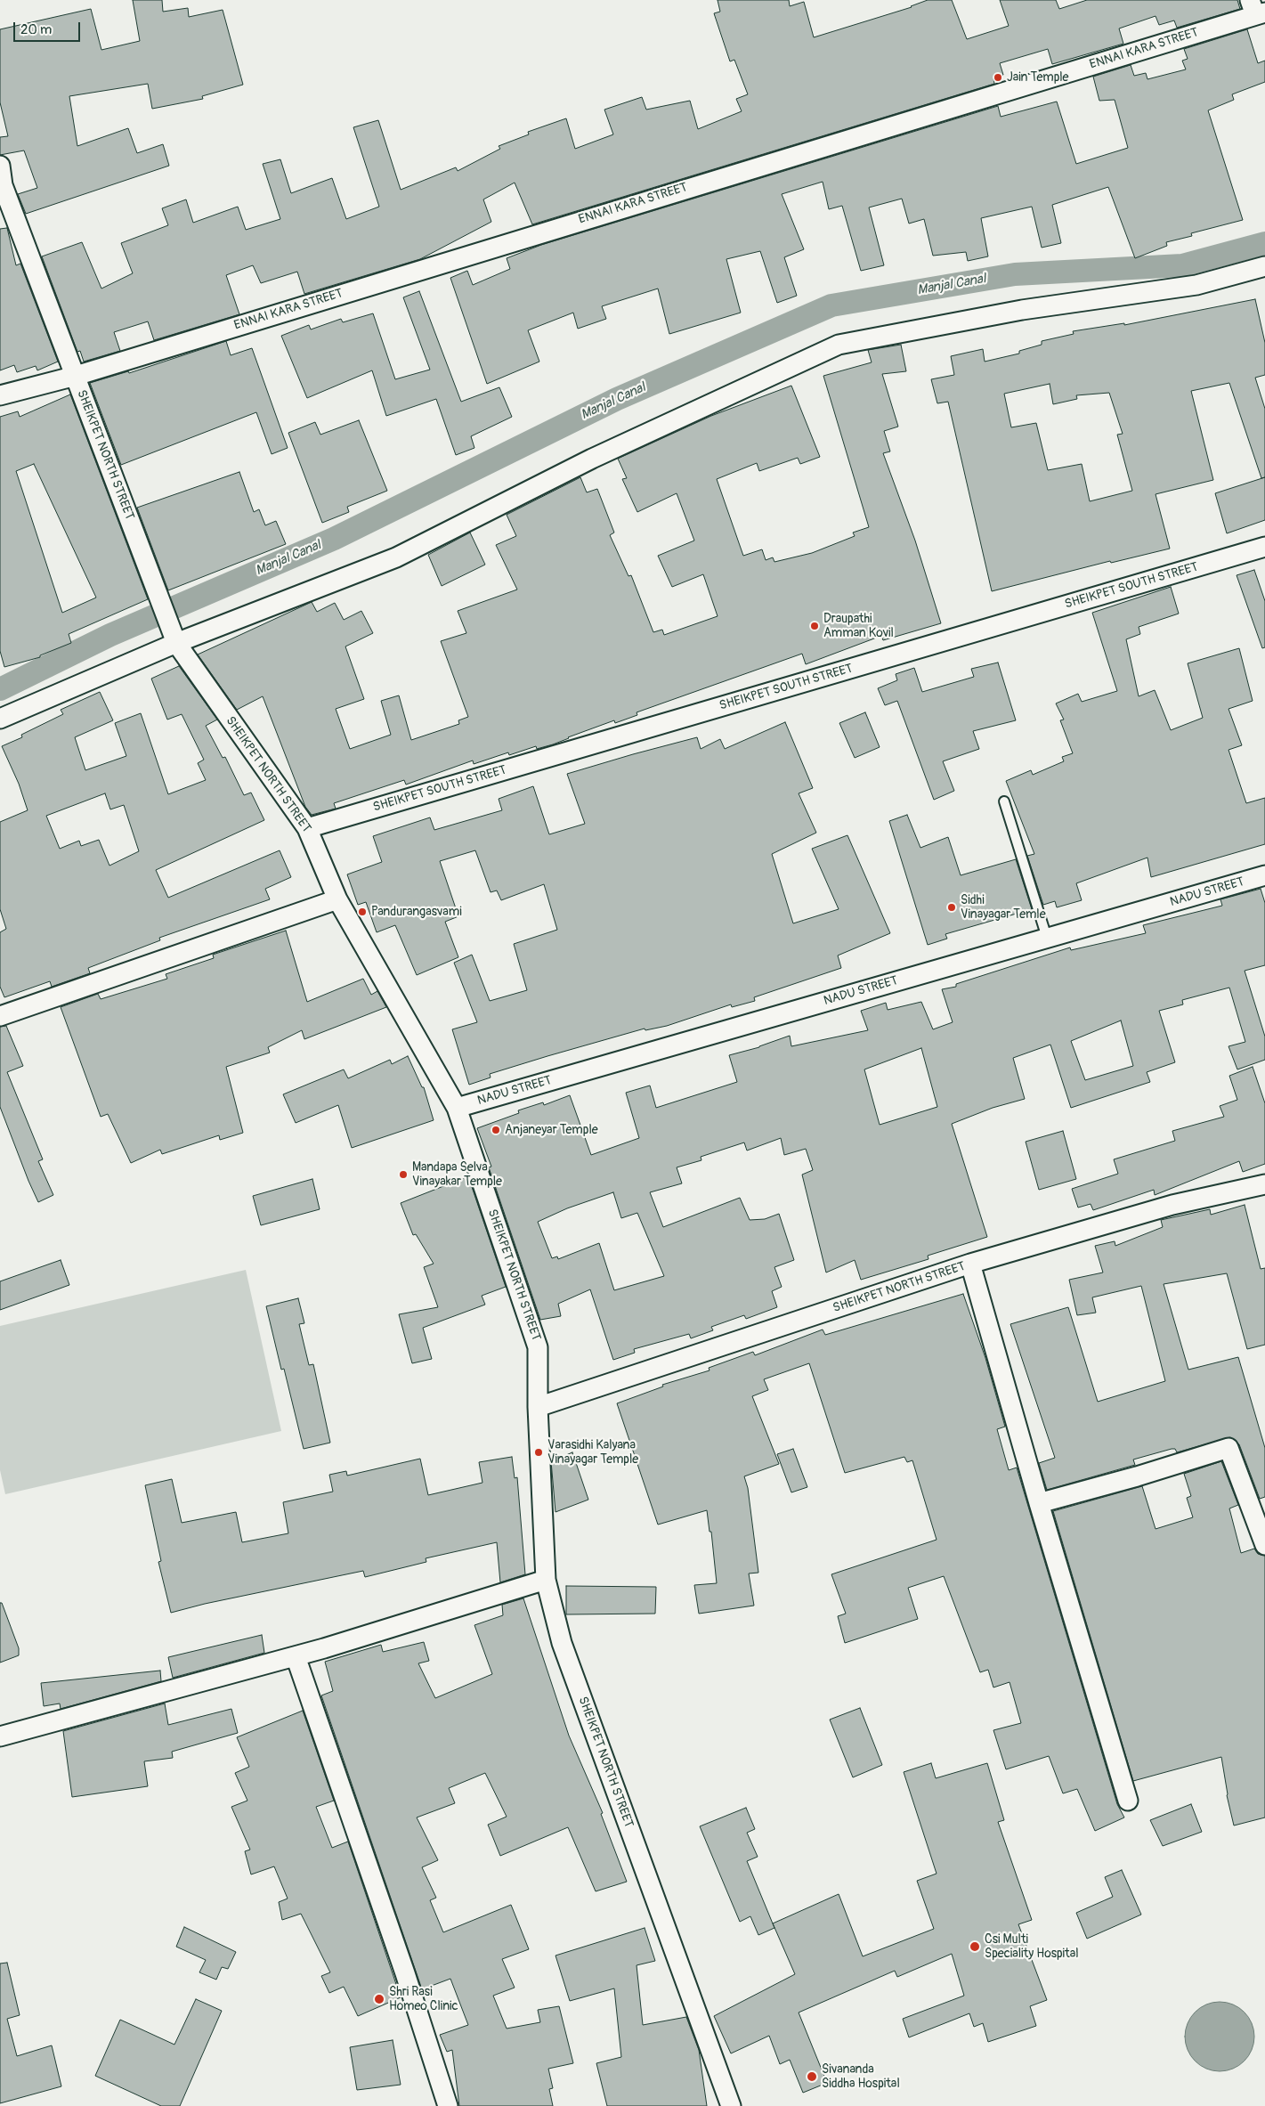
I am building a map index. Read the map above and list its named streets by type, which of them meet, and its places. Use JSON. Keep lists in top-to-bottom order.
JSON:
{
  "streets": {
    "street": [
      "ENNAI KARA STREET",
      "SHEIKPET NORTH STREET",
      "SHEIKPET SOUTH STREET",
      "NADU STREET"
    ]
  },
  "crossings": [
    ["ENNAI KARA STREET", "SHEIKPET NORTH STREET"],
    ["SHEIKPET NORTH STREET", "SHEIKPET SOUTH STREET"],
    ["SHEIKPET NORTH STREET", "NADU STREET"]
  ],
  "water": ["Manjal Canal"],
  "places": [
    "Jain Temple",
    "Draupathi Amman Kovil",
    "Sidhi Vinayagar Temle",
    "Pandurangasvami",
    "Anjaneyar Temple",
    "Mandapa Selva Vinayakar Temple",
    "Varasidhi Kalyana Vinayagar Temple",
    "Csi Multi Speciality Hospital",
    "Shri Rasi Homeo Clinic",
    "Sivananda Siddha Hospital"
  ],
  "scale_bar": "20 m"
}
